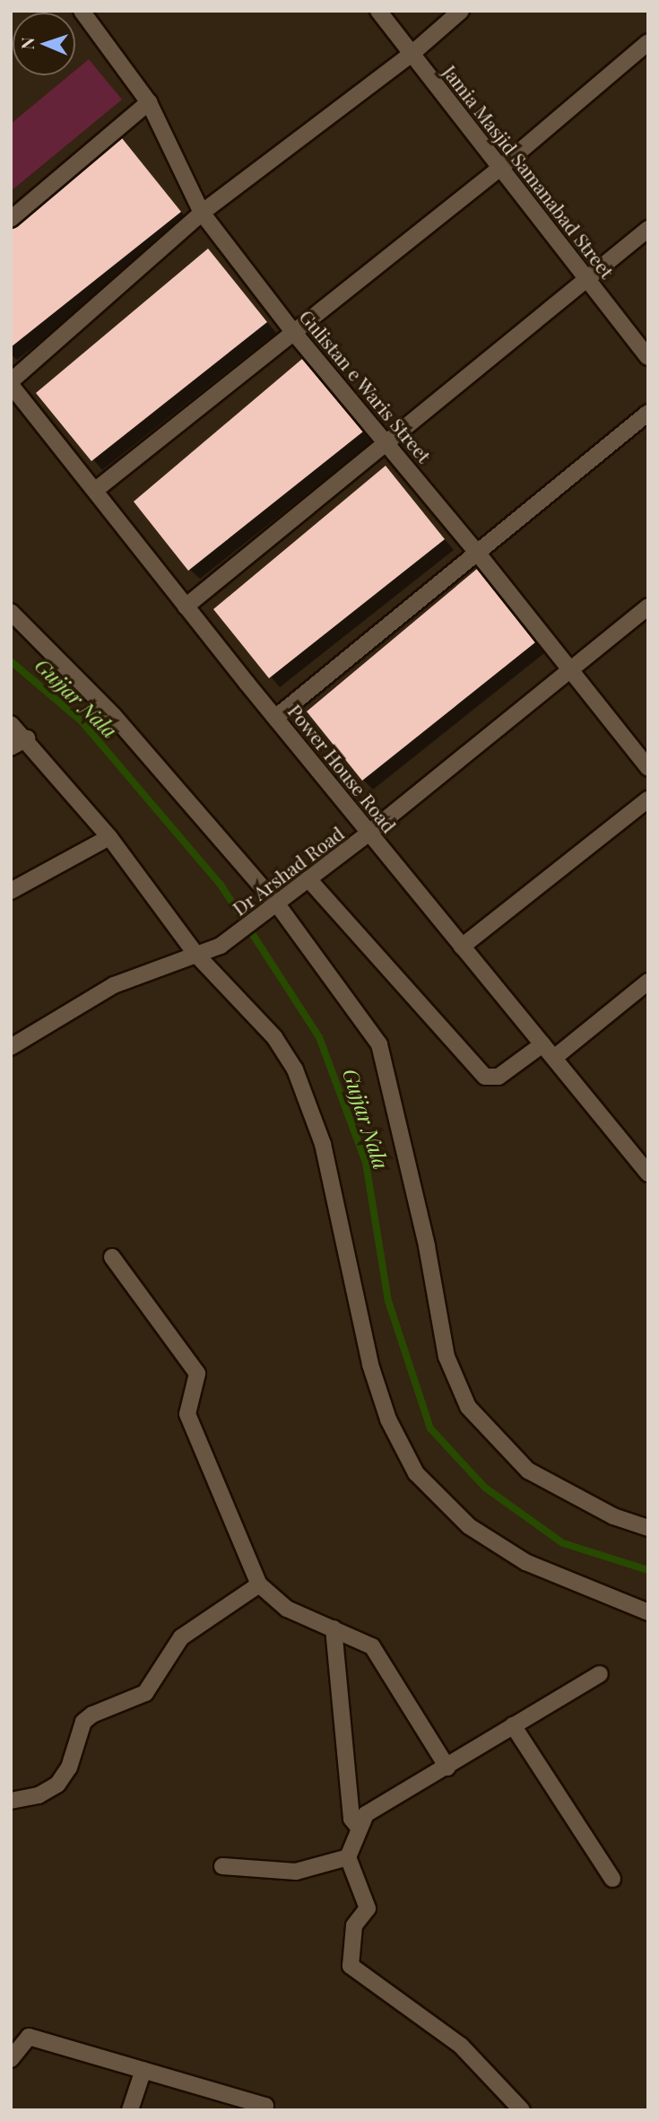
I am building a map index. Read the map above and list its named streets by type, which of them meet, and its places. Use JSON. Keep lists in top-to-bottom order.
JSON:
{
  "streets": {
    "street": [
      "Jamia Masjid Samanabad Street",
      "Gulistan e Waris Street",
      "Power House Road",
      "Dr Arshad Road"
    ]
  },
  "crossings": [
    ["Gulistan e Waris Street", "Dr Arshad Road"],
    ["Power House Road", "Dr Arshad Road"]
  ],
  "water": ["Gujjar Nala"],
  "north": "left"
}
